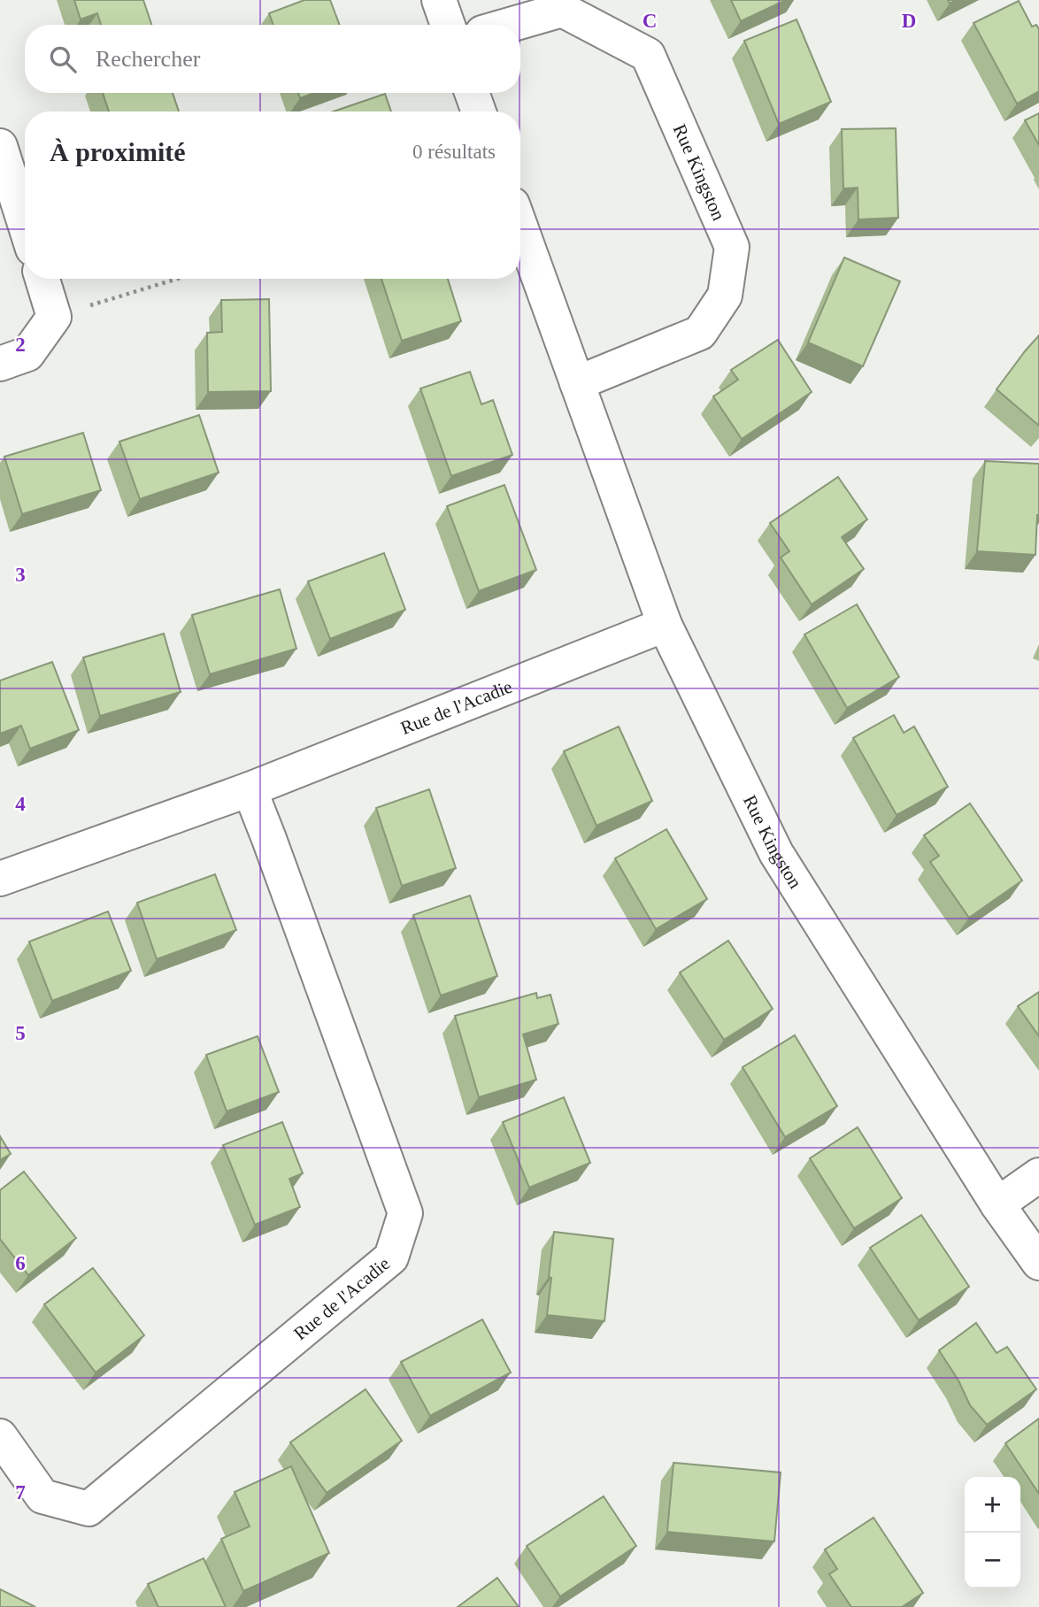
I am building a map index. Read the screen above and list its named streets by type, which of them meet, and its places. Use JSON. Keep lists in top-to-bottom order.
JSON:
{
  "streets": {
    "street": ["Rue Kingston", "Rue de l'Acadie"]
  },
  "crossings": [
    ["Rue Kingston", "Rue de l'Acadie"]
  ],
  "page": {
    "search": "Rechercher",
    "heading": ["À proximité", "0 résultats"],
    "map_buttons": ["+", "−"]
  },
  "grid": {
    "columns": ["C", "D"],
    "rows": [
      "2",
      "3",
      "4",
      "5",
      "6",
      "7"
    ]
  }
}
